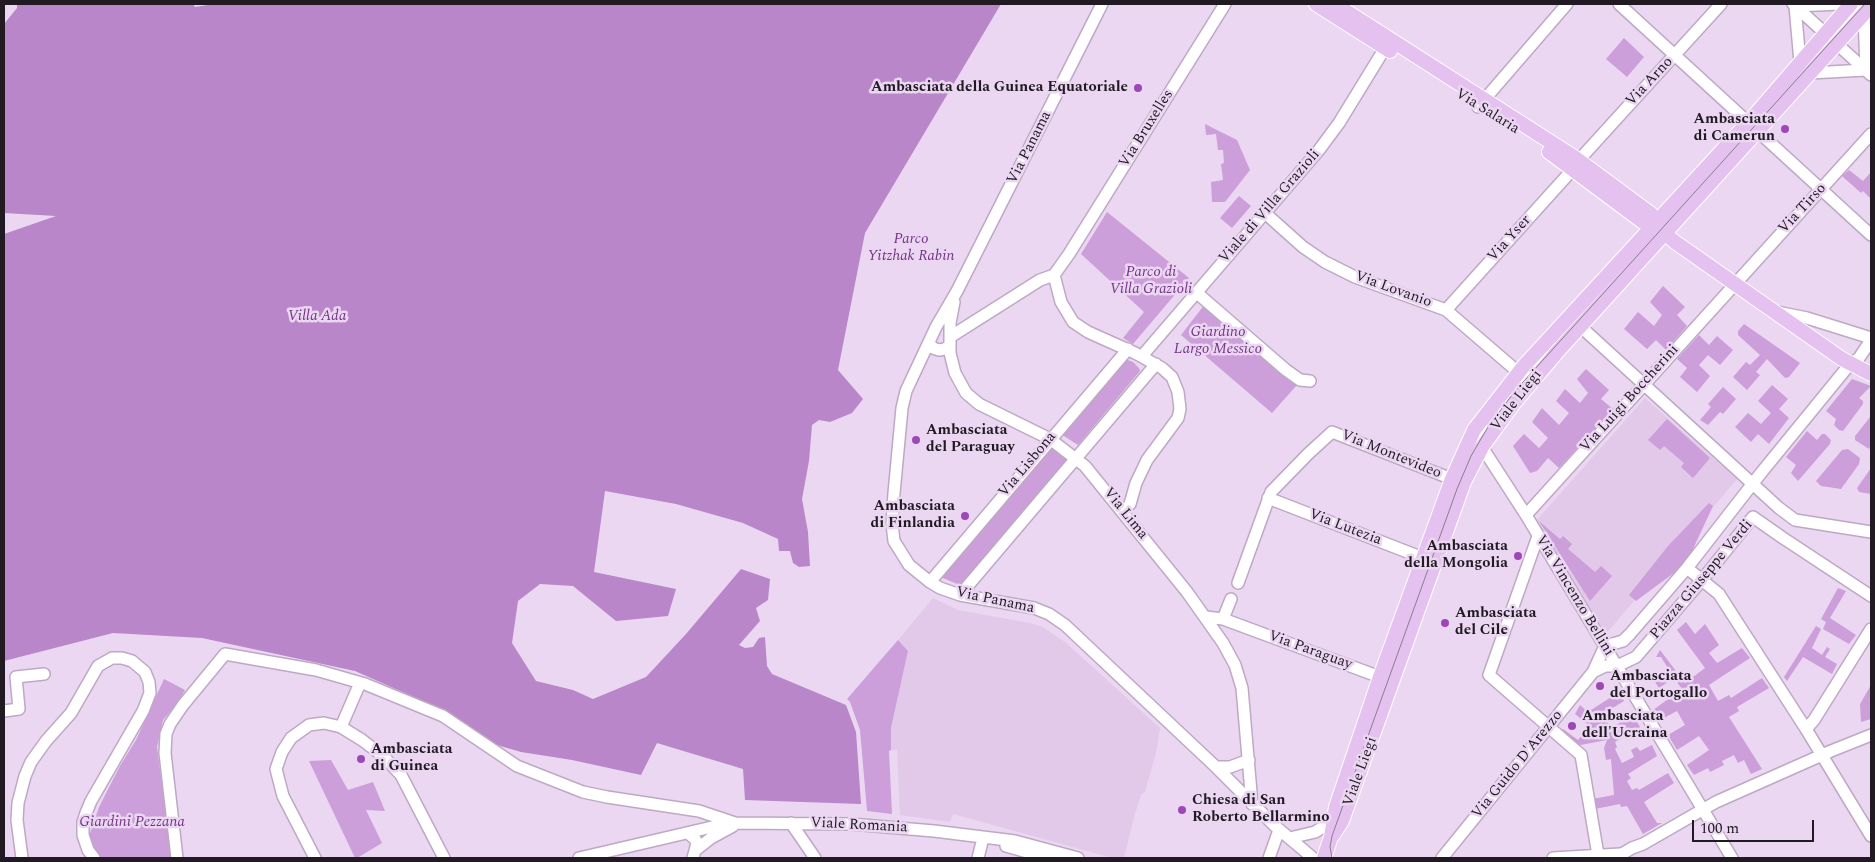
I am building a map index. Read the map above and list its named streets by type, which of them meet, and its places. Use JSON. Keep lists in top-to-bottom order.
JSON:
{
  "streets": {
    "main road": ["Via Salaria", "Viale Liegi"],
    "street": [
      "Via Arno",
      "Via Bruxelles",
      "Via Panama",
      "Viale di Villa Grazioli",
      "Via Tirso",
      "Via Yser",
      "Via Lovanio",
      "Via Luigi Boccherini",
      "Via Montevideo",
      "Via Lisbona",
      "Via Lima",
      "Via Lutezia",
      "Piazza Giuseppe Verdi",
      "Via Vincenzo Bellini",
      "Via Paraguay",
      "Via Guido D'Arezzo",
      "Viale Romania"
    ]
  },
  "crossings": [
    ["Via Arno", "Via Salaria"],
    ["Via Arno", "Via Yser"],
    ["Via Salaria", "Viale di Villa Grazioli"],
    ["Via Salaria", "Via Tirso"],
    ["Via Salaria", "Via Yser"],
    ["Via Salaria", "Via Luigi Boccherini"],
    ["Via Salaria", "Viale Liegi"],
    ["Via Salaria", "Piazza Giuseppe Verdi"],
    ["Via Panama", "Via Lisbona"],
    ["Via Panama", "Via Lima"],
    ["Viale di Villa Grazioli", "Via Lovanio"],
    ["Via Tirso", "Via Luigi Boccherini"],
    ["Via Yser", "Via Lovanio"],
    ["Via Lovanio", "Viale Liegi"],
    ["Via Luigi Boccherini", "Via Vincenzo Bellini"],
    ["Viale Liegi", "Via Montevideo"],
    ["Viale Liegi", "Via Lutezia"],
    ["Viale Liegi", "Via Vincenzo Bellini"],
    ["Viale Liegi", "Via Paraguay"],
    ["Via Montevideo", "Via Lutezia"],
    ["Via Lisbona", "Via Lima"],
    ["Via Lima", "Via Paraguay"],
    ["Piazza Giuseppe Verdi", "Via Vincenzo Bellini"],
    ["Via Vincenzo Bellini", "Via Guido D'Arezzo"]
  ],
  "parks": [
    "Parco Yitzhak Rabin",
    "Parco di Villa Grazioli",
    "Villa Ada",
    "Giardino Largo Messico",
    "Giardini Pezzana"
  ],
  "places": [
    "Ambasciata della Guinea Equatoriale",
    "Ambasciata di Camerun",
    "Ambasciata del Paraguay",
    "Ambasciata di Finlandia",
    "Ambasciata della Mongolia",
    "Ambasciata del Cile",
    "Ambasciata del Portogallo",
    "Ambasciata dell'Ucraina",
    "Ambasciata di Guinea",
    "Chiesa di San Roberto Bellarmino"
  ],
  "scale_bar": "100 m"
}
